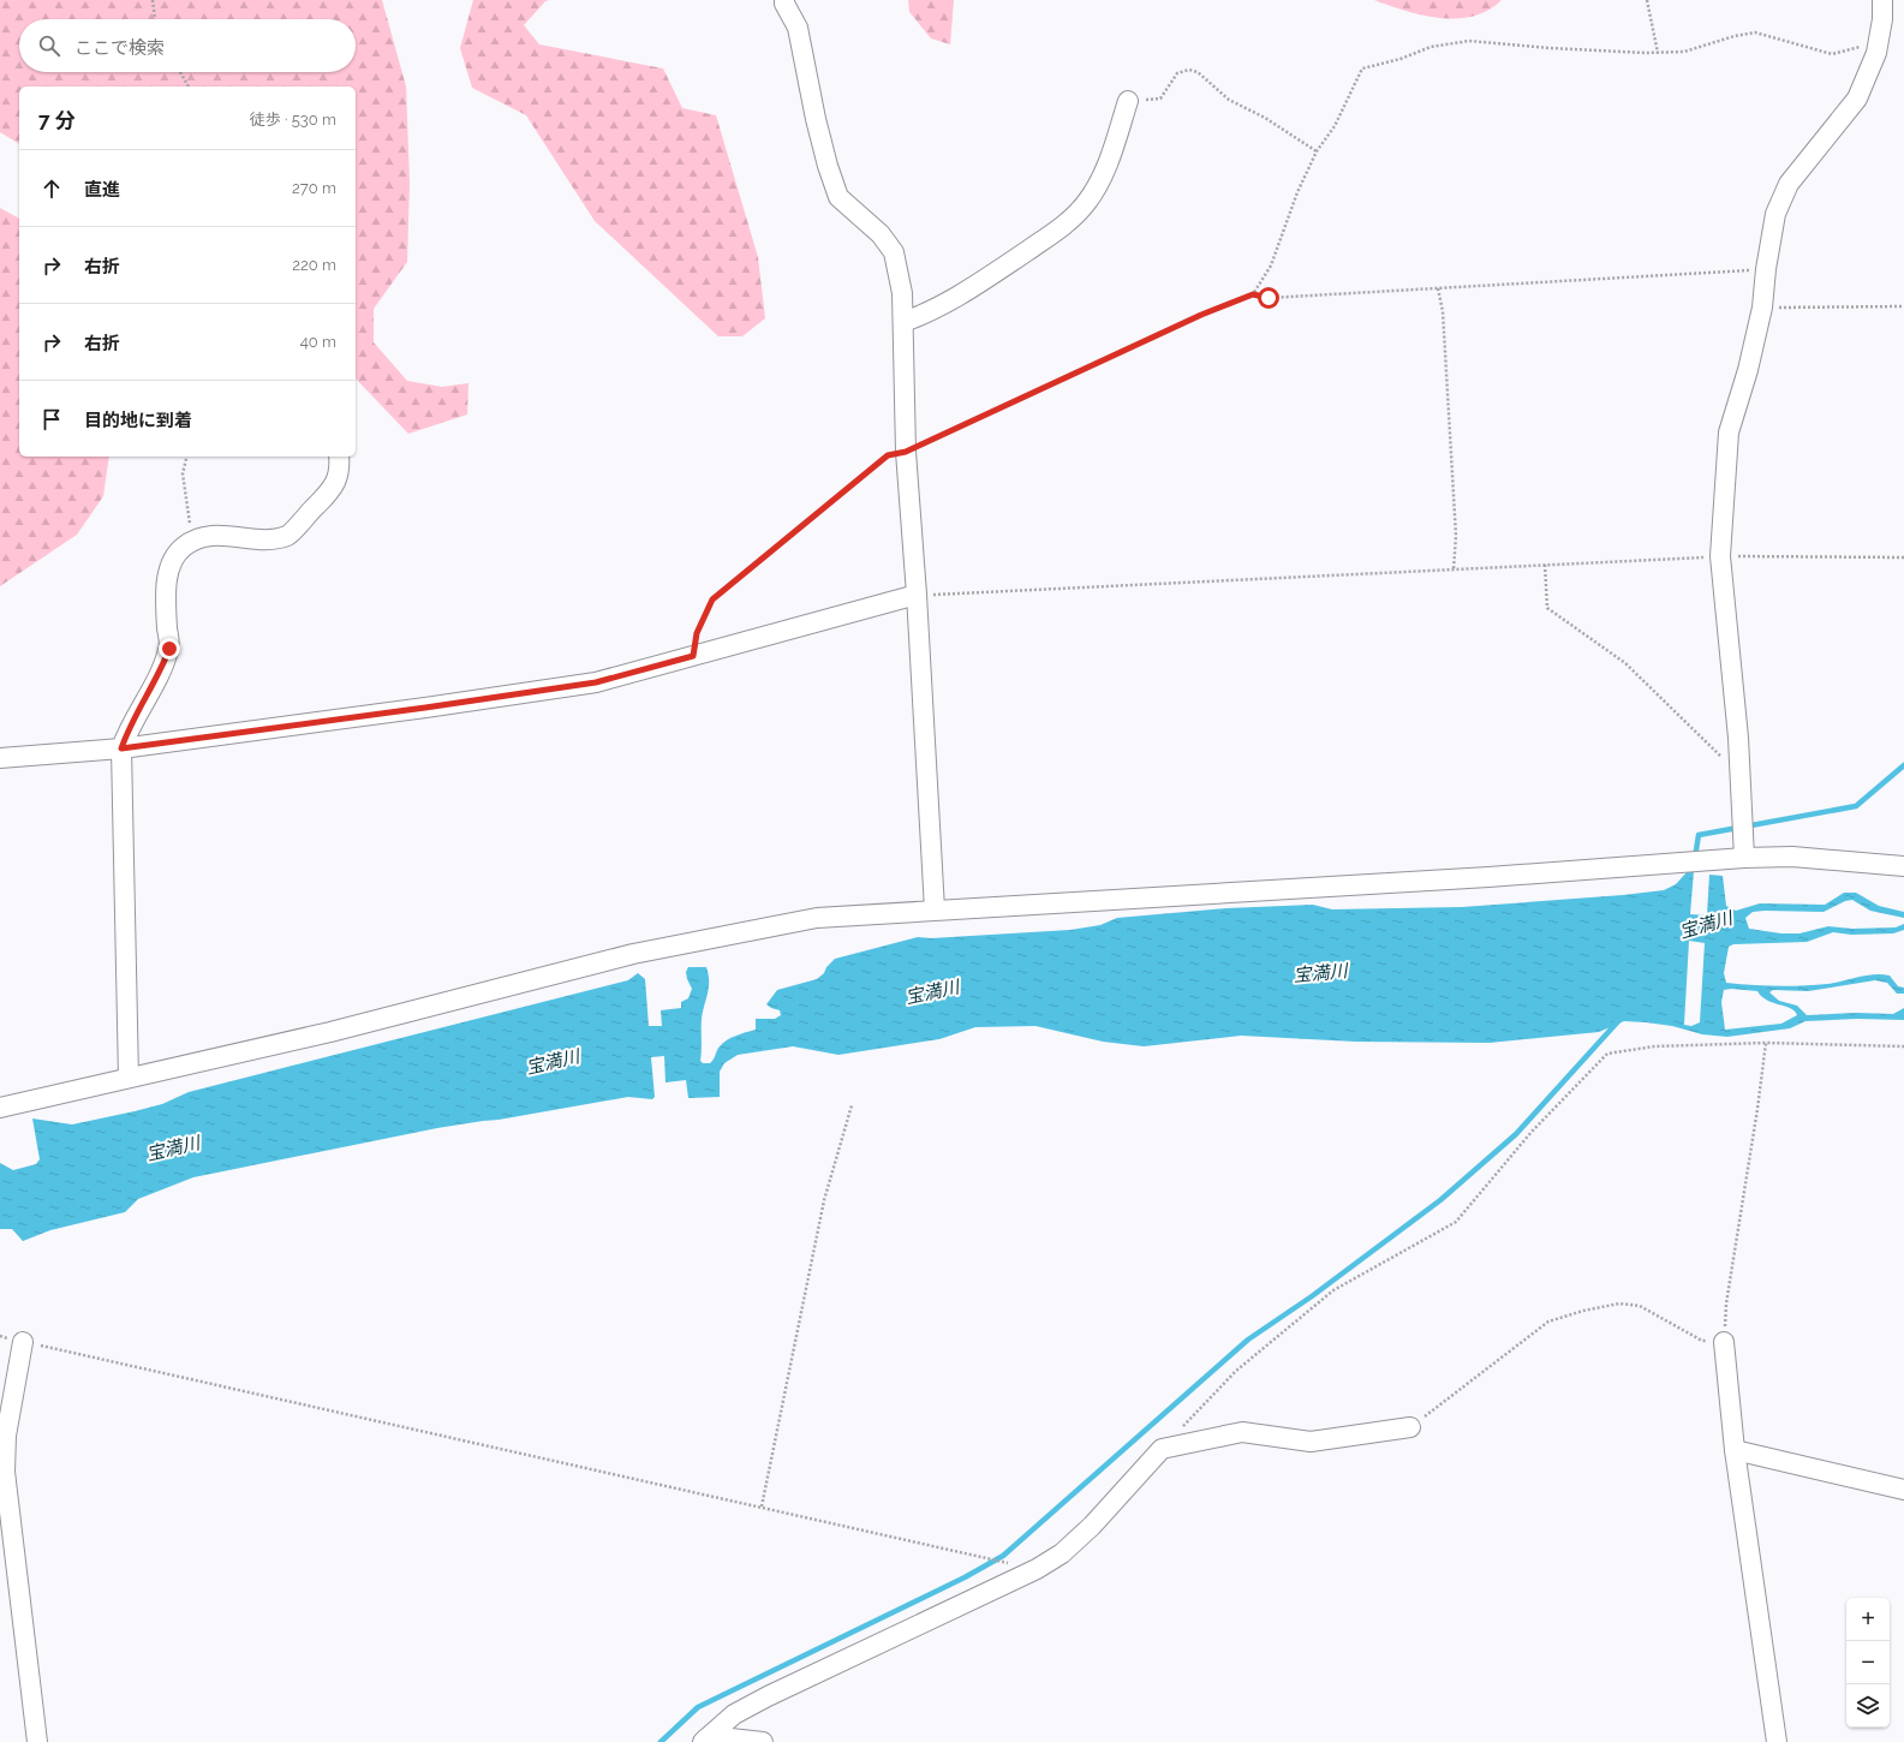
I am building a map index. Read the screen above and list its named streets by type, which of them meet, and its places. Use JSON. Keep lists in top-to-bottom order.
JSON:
{
  "water": ["宝満川"],
  "page": {
    "search": "ここで検索",
    "heading": ["7 分", "徒歩 · 530 m"],
    "list": [
      ["直進", "270 m"],
      ["右折", "220 m"],
      ["右折", "40 m"],
      "目的地に到着"
    ],
    "map_buttons": ["+", "−"]
  }
}
